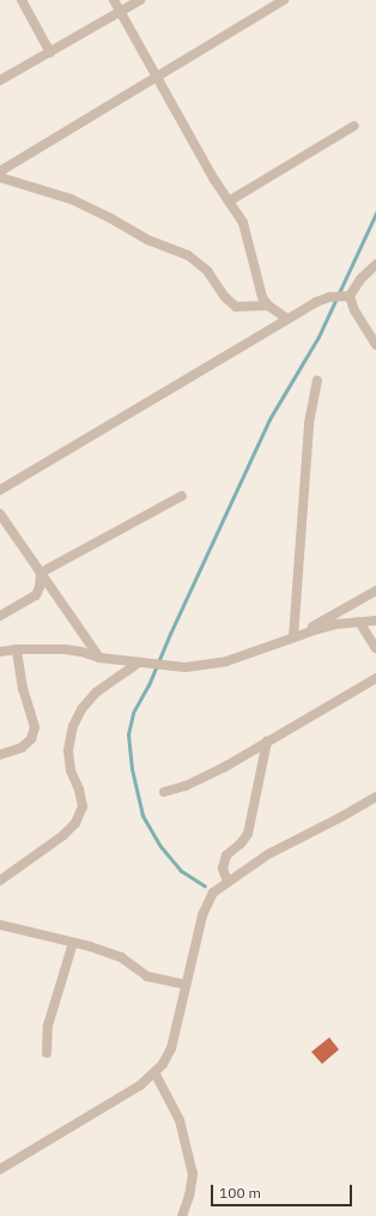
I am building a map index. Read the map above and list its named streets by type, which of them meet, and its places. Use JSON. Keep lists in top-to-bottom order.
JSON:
{
  "scale_bar": "100 m"
}
